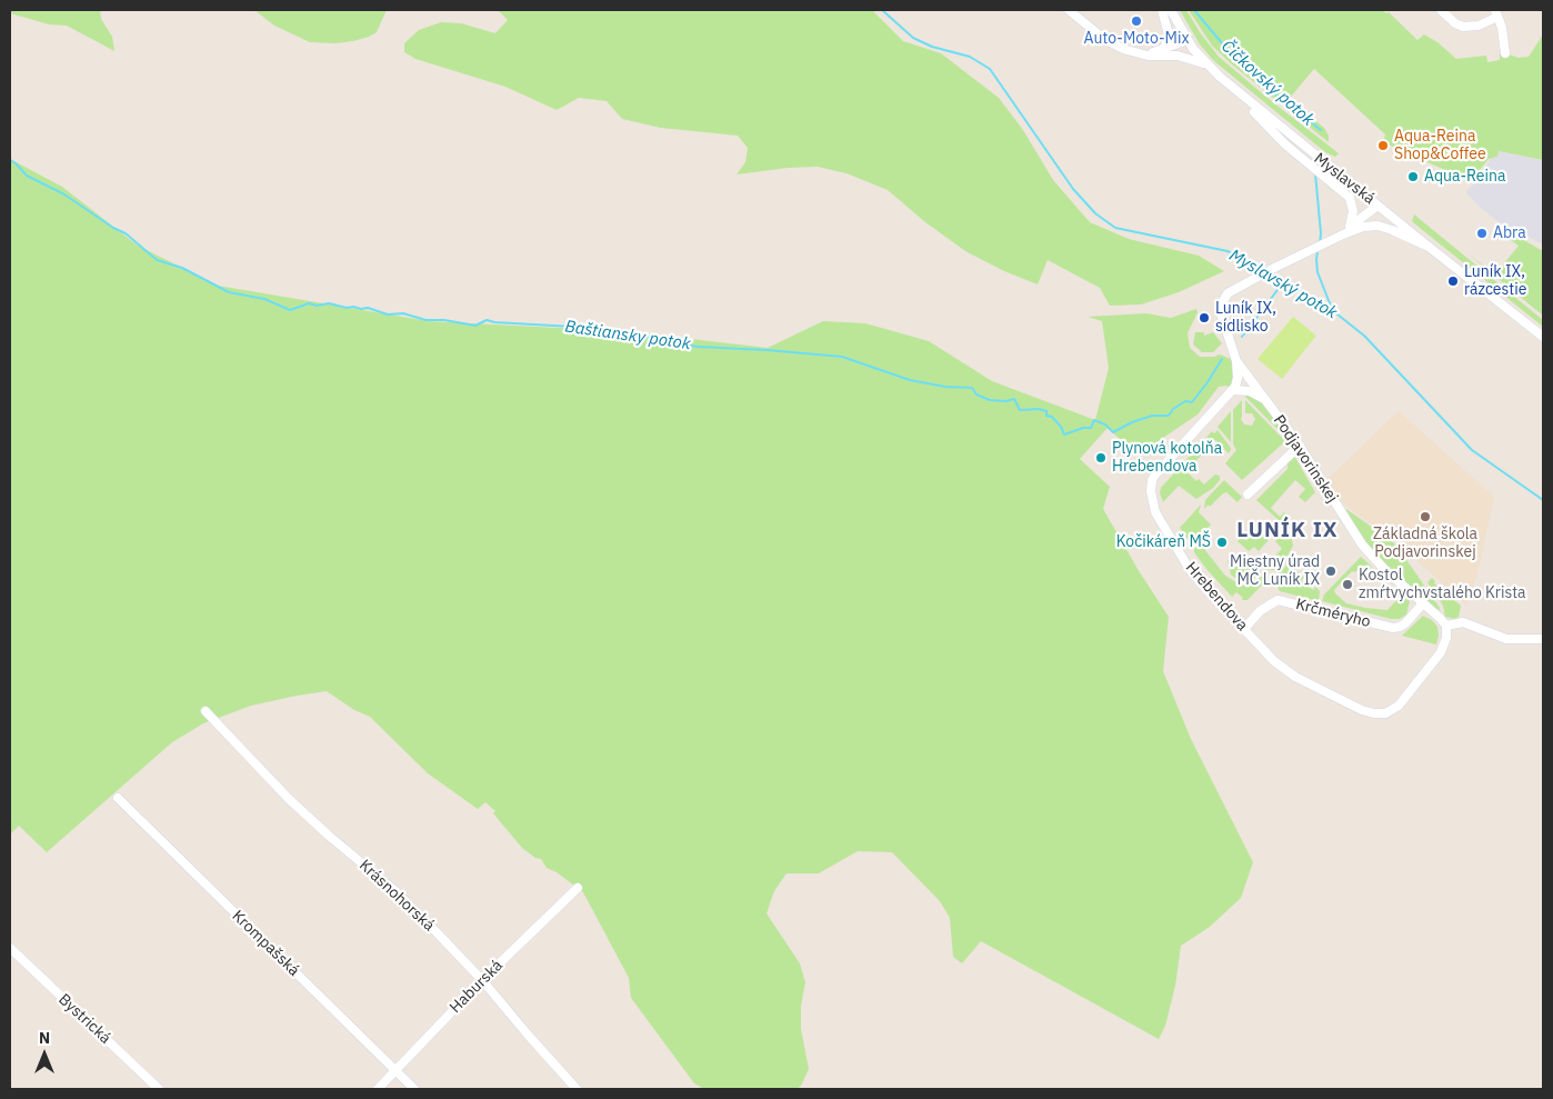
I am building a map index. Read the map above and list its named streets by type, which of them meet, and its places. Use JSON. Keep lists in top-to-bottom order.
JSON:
{
  "streets": {
    "street": [
      "Myslavská",
      "Podjavorinskej",
      "Hrebendova",
      "Krčméryho",
      "Krásnohorská",
      "Krompašská",
      "Haburská",
      "Bystrická"
    ]
  },
  "crossings": [
    ["Podjavorinskej", "Hrebendova"],
    ["Podjavorinskej", "Krčméryho"],
    ["Hrebendova", "Krčméryho"],
    ["Krásnohorská", "Haburská"],
    ["Krompašská", "Haburská"]
  ],
  "districts": ["LUNÍK IX"],
  "water": ["Čičkovský potok", "Myslavský potok", "Baštiansky potok"],
  "places": [
    "Auto-Moto-Mix",
    "Aqua-Reina Shop&Coffee",
    "Aqua-Reina",
    "Abra",
    "Luník IX, rázcestie",
    "Luník IX, sídlisko",
    "Plynová kotolňa Hrebendova",
    "Základná škola Podjavorinskej",
    "Kočikáreň MŠ",
    "Miestny úrad MČ Luník IX",
    "Kostol zmŕtvychvstalého Krista"
  ],
  "north": "top"
}
